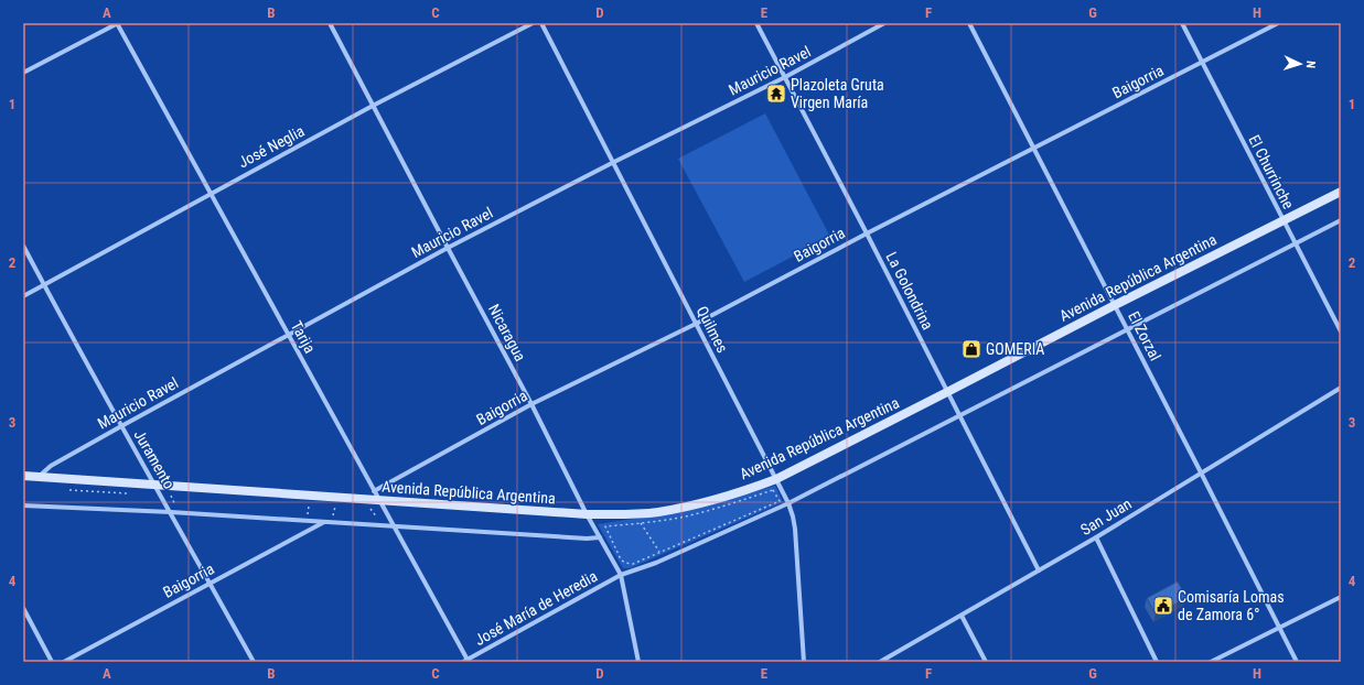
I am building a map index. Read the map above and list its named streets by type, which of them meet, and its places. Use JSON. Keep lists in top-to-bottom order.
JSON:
{
  "streets": {
    "main road": ["Avenida República Argentina"],
    "street": [
      "Mauricio Ravel",
      "Baigorria",
      "José Neglia",
      "El Churrinche",
      "La Golondrina",
      "Quilmes",
      "Nicaragua",
      "El Zorzal",
      "Tarija",
      "Juramento",
      "San Juan",
      "José María de Heredia"
    ]
  },
  "crossings": [
    ["Mauricio Ravel", "Avenida República Argentina"],
    ["Mauricio Ravel", "La Golondrina"],
    ["Mauricio Ravel", "Quilmes"],
    ["Mauricio Ravel", "Nicaragua"],
    ["Mauricio Ravel", "Tarija"],
    ["Mauricio Ravel", "Juramento"],
    ["Baigorria", "El Churrinche"],
    ["Baigorria", "Avenida República Argentina"],
    ["Baigorria", "La Golondrina"],
    ["Baigorria", "Quilmes"],
    ["Baigorria", "Nicaragua"],
    ["Baigorria", "El Zorzal"],
    ["Baigorria", "Tarija"],
    ["Baigorria", "Juramento"],
    ["José Neglia", "Nicaragua"],
    ["José Neglia", "Tarija"],
    ["José Neglia", "Juramento"],
    ["El Churrinche", "Avenida República Argentina"],
    ["Avenida República Argentina", "La Golondrina"],
    ["Avenida República Argentina", "Quilmes"],
    ["Avenida República Argentina", "Nicaragua"],
    ["Avenida República Argentina", "El Zorzal"],
    ["Avenida República Argentina", "Tarija"],
    ["Avenida República Argentina", "Juramento"],
    ["La Golondrina", "San Juan"],
    ["Nicaragua", "José María de Heredia"],
    ["El Zorzal", "San Juan"],
    ["Tarija", "José María de Heredia"]
  ],
  "places": {
    "temple": ["Plazoleta Gruta Virgen María"],
    "shop": ["GOMERIA"],
    "public building": ["Comisaría Lomas de Zamora 6°"]
  },
  "north": "right",
  "grid": {
    "columns": [
      "A",
      "B",
      "C",
      "D",
      "E",
      "F",
      "G",
      "H"
    ],
    "rows": [
      "1",
      "2",
      "3",
      "4"
    ]
  }
}
